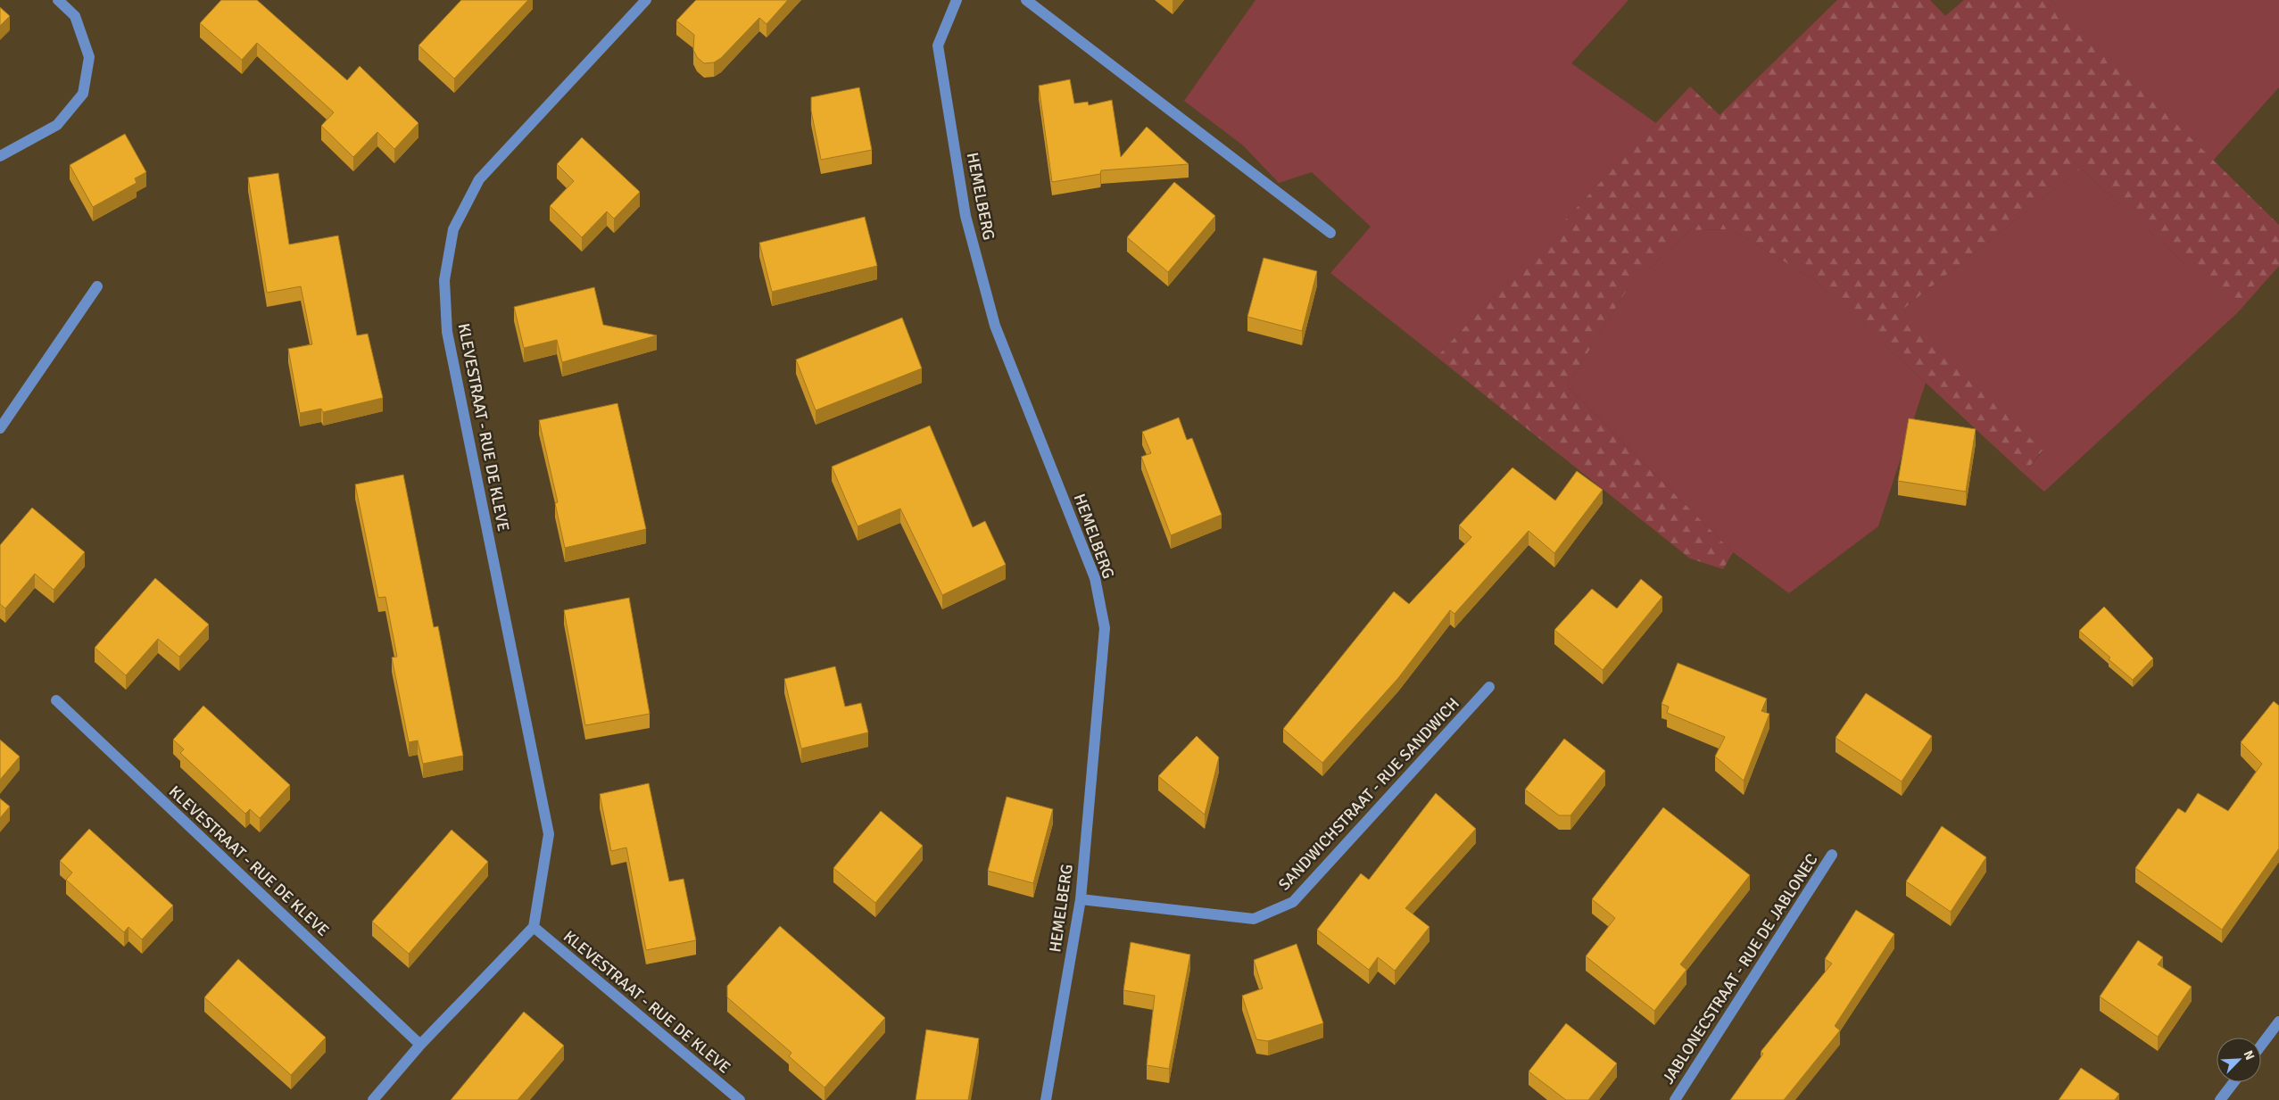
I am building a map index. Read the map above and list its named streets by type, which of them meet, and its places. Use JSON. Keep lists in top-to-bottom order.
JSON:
{
  "streets": {
    "street": [
      "HEMELBERG",
      "KLEVESTRAAT - RUE DE KLEVE",
      "SANDWICHSTRAAT - RUE SANDWICH",
      "JABLONECSTRAAT - RUE DE JABLONEC"
    ]
  },
  "crossings": [
    ["HEMELBERG", "SANDWICHSTRAAT - RUE SANDWICH"]
  ],
  "north": "top right"
}
